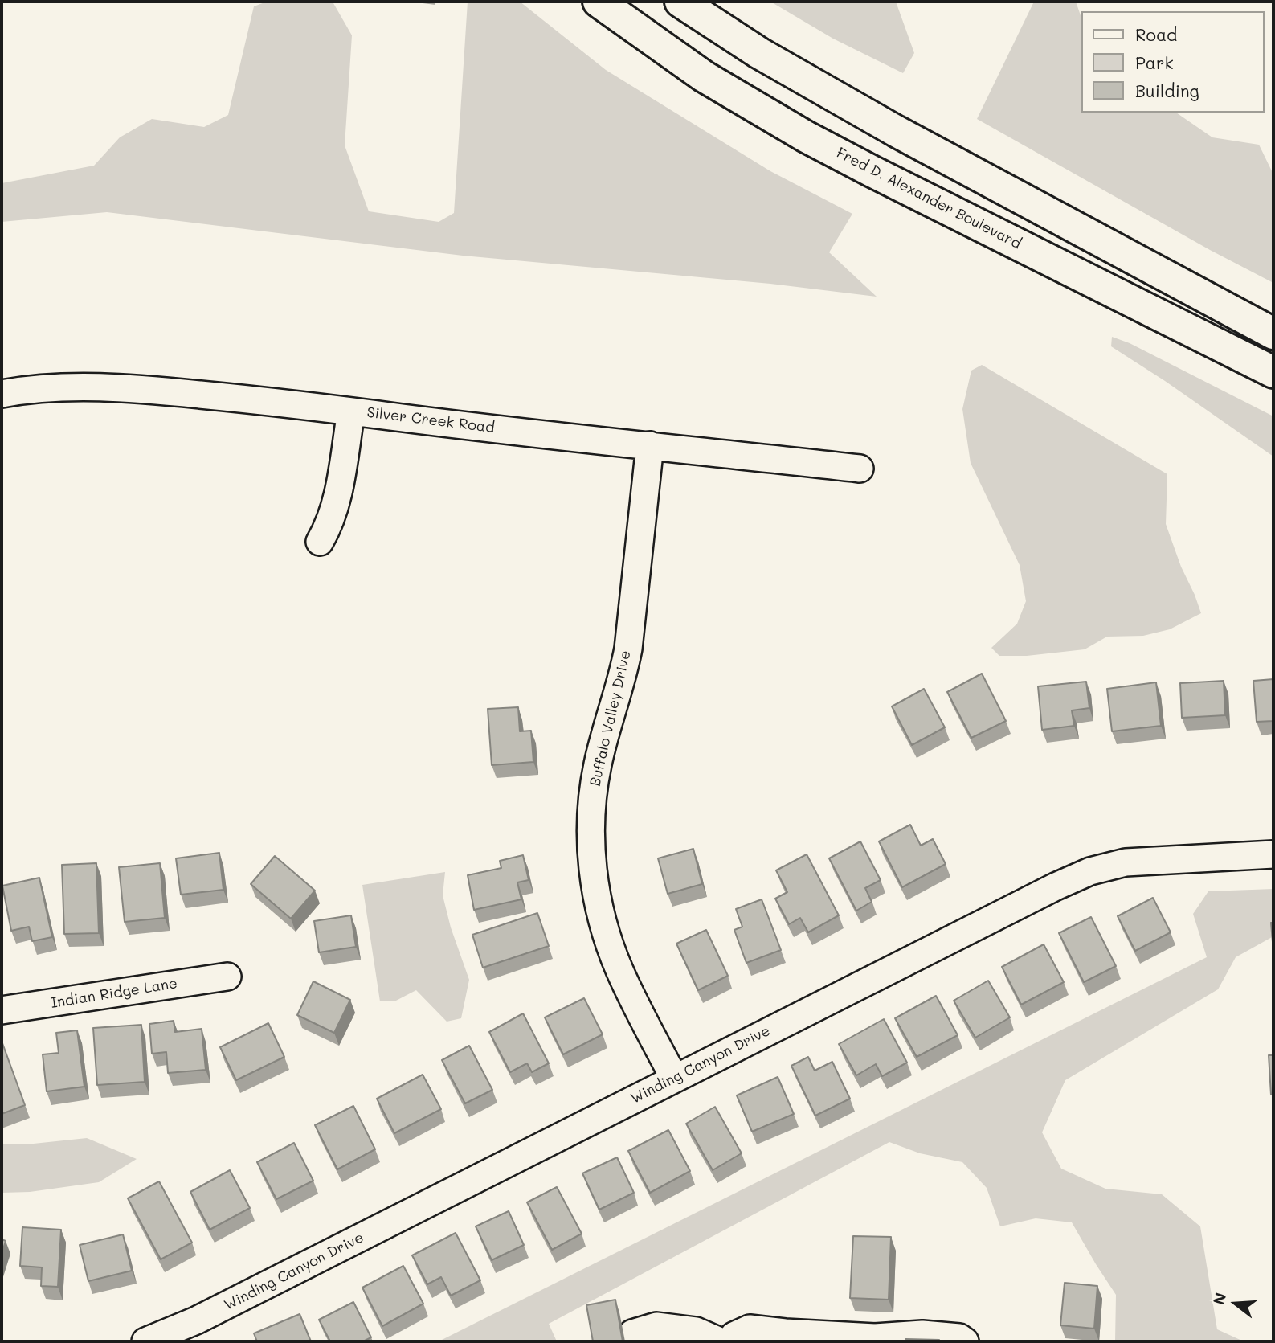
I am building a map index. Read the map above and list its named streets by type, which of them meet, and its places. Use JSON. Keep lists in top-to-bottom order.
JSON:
{
  "streets": {
    "main road": ["Fred D. Alexander Boulevard"],
    "street": [
      "Silver Creek Road",
      "Buffalo Valley Drive",
      "Indian Ridge Lane",
      "Winding Canyon Drive"
    ]
  },
  "crossings": [
    ["Silver Creek Road", "Buffalo Valley Drive"],
    ["Buffalo Valley Drive", "Winding Canyon Drive"]
  ],
  "legend": ["Road", "Park", "Building"],
  "north": "left"
}
